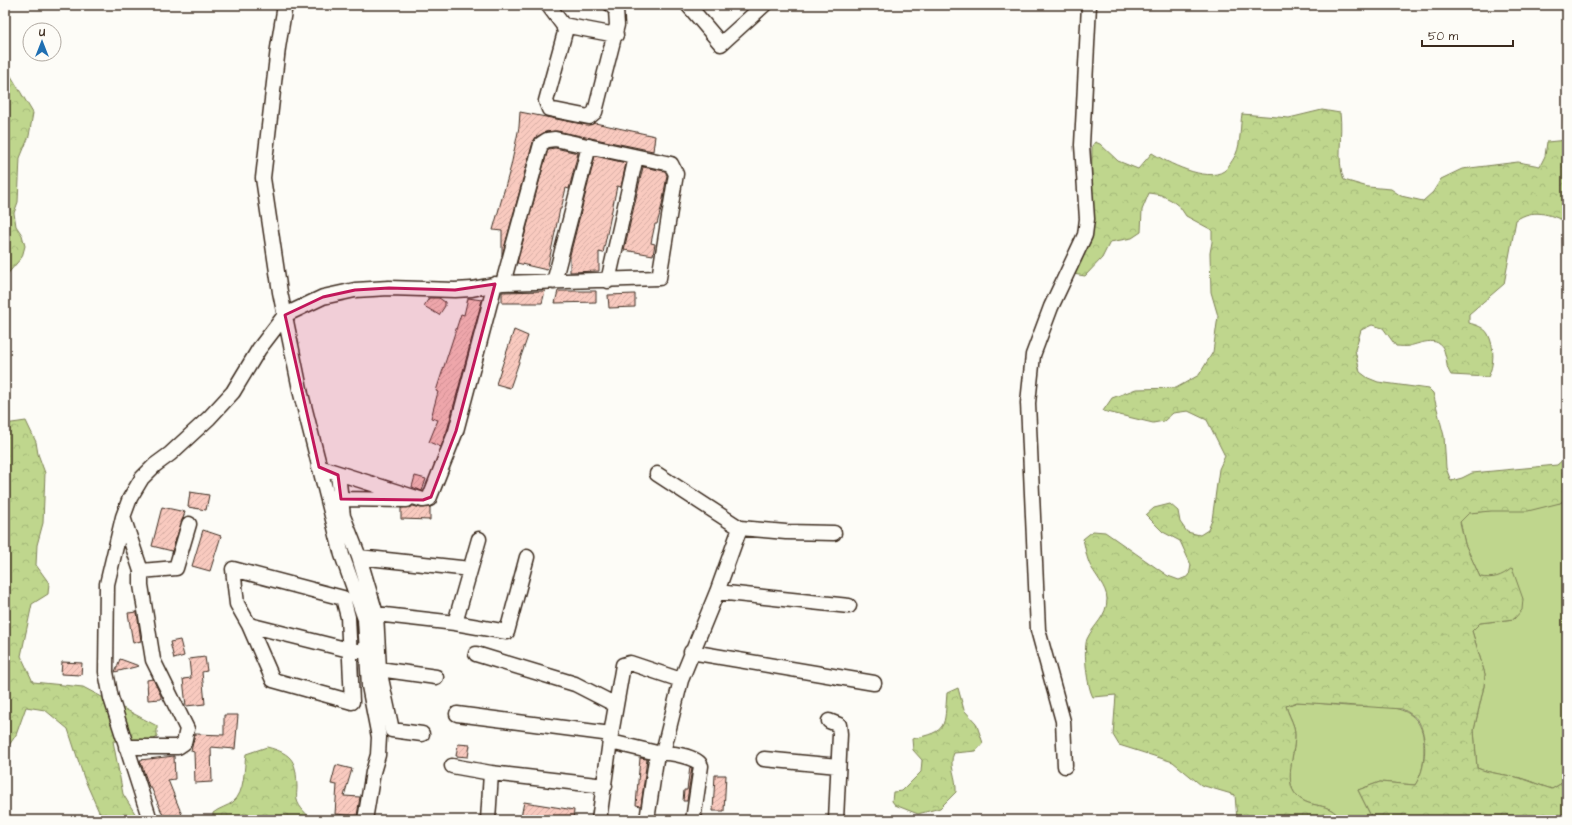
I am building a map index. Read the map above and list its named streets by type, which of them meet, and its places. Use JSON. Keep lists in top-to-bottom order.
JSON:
{
  "scale_bar": "50 m",
  "north": "top"
}
